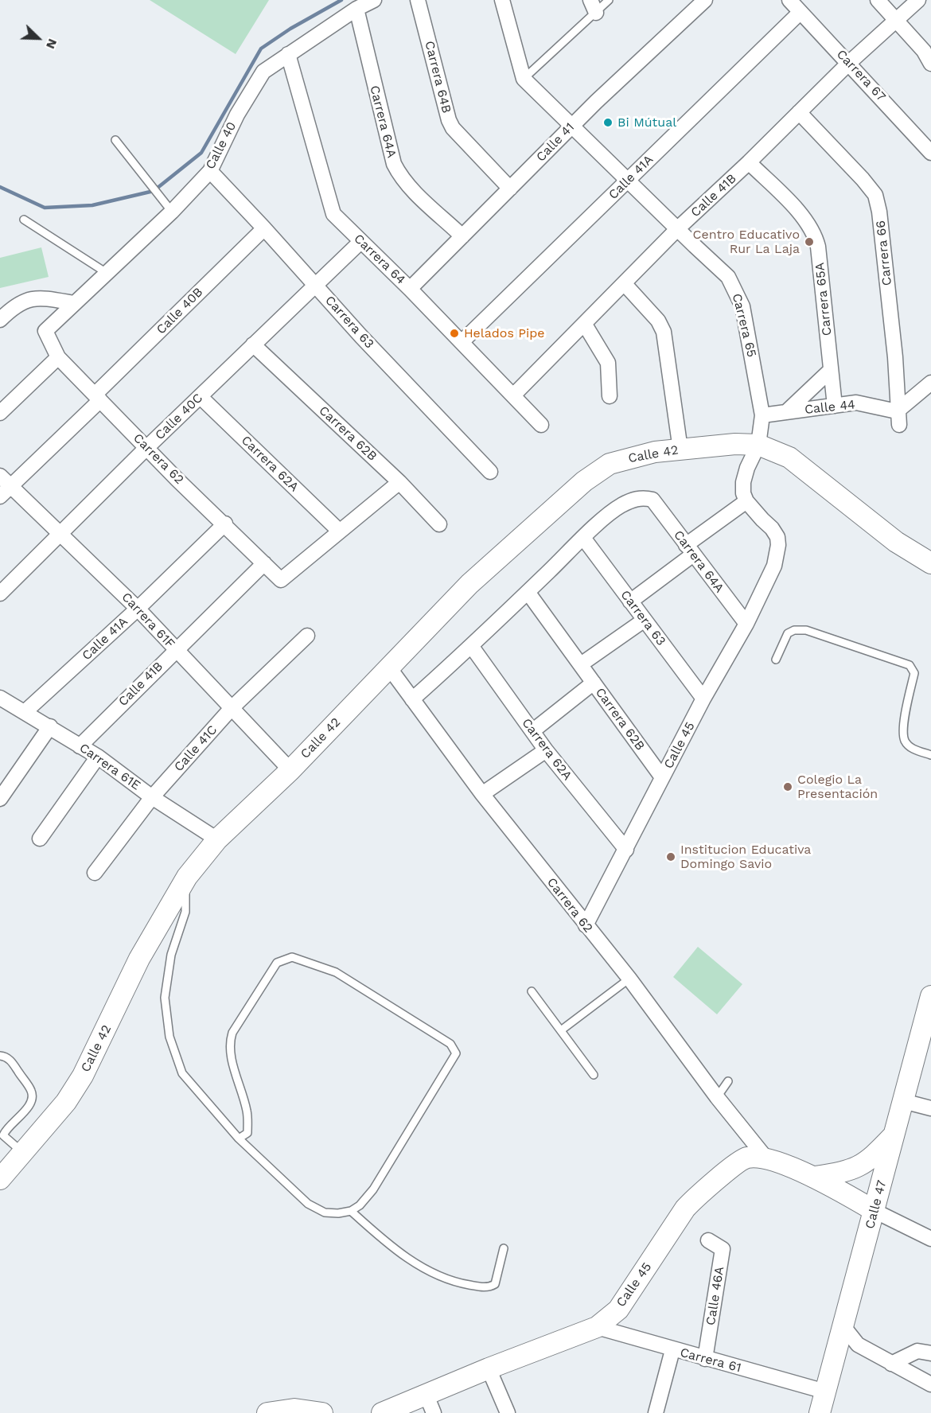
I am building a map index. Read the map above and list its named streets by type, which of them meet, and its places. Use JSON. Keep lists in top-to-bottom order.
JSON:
{
  "streets": {
    "street": [
      "Carrera 67",
      "Carrera 64B",
      "Carrera 64A",
      "Calle 41",
      "Calle 40",
      "Calle 41A",
      "Calle 41B",
      "Carrera 66",
      "Carrera 64",
      "Carrera 65A",
      "Calle 40B",
      "Carrera 63",
      "Carrera 65",
      "Calle 44",
      "Calle 40C",
      "Carrera 62B",
      "Calle 42",
      "Carrera 62",
      "Carrera 62A",
      "Carrera 61F",
      "Calle 45",
      "Calle 41C",
      "Carrera 61E",
      "Calle 47",
      "Calle 46A",
      "Carrera 61"
    ]
  },
  "crossings": [
    ["Carrera 67", "Calle 41A"],
    ["Carrera 67", "Calle 41B"],
    ["Carrera 64B", "Calle 41"],
    ["Carrera 64A", "Calle 41"],
    ["Carrera 64A", "Calle 40"],
    ["Carrera 64A", "Carrera 63"],
    ["Carrera 64A", "Calle 45"],
    ["Calle 41", "Carrera 64"],
    ["Calle 41", "Carrera 65"],
    ["Calle 40", "Carrera 64"],
    ["Calle 40", "Carrera 63"],
    ["Calle 40", "Carrera 62"],
    ["Calle 41A", "Carrera 64"],
    ["Calle 41A", "Carrera 65"],
    ["Calle 41A", "Carrera 62"],
    ["Calle 41A", "Carrera 61F"],
    ["Calle 41A", "Carrera 61E"],
    ["Calle 41B", "Carrera 66"],
    ["Calle 41B", "Carrera 64"],
    ["Calle 41B", "Carrera 65A"],
    ["Calle 41B", "Carrera 65"],
    ["Calle 41B", "Carrera 62"],
    ["Calle 41B", "Carrera 61F"],
    ["Calle 41B", "Carrera 61E"],
    ["Carrera 66", "Calle 44"],
    ["Carrera 64", "Calle 40C"],
    ["Carrera 65A", "Calle 44"],
    ["Calle 40B", "Carrera 63"],
    ["Calle 40B", "Carrera 62"],
    ["Calle 40B", "Carrera 61F"],
    ["Carrera 63", "Calle 40C"],
    ["Carrera 63", "Calle 45"],
    ["Carrera 65", "Calle 44"],
    ["Carrera 65", "Calle 42"],
    ["Calle 40C", "Carrera 62B"],
    ["Calle 40C", "Carrera 62"],
    ["Calle 40C", "Carrera 62A"],
    ["Calle 40C", "Carrera 61F"],
    ["Carrera 62B", "Calle 45"],
    ["Calle 42", "Carrera 62"],
    ["Calle 42", "Carrera 61F"],
    ["Calle 42", "Carrera 61E"],
    ["Carrera 62", "Carrera 62A"],
    ["Carrera 62", "Calle 45"],
    ["Carrera 62A", "Calle 45"],
    ["Carrera 61F", "Calle 41C"],
    ["Calle 45", "Carrera 61"],
    ["Calle 41C", "Carrera 61E"],
    ["Calle 47", "Carrera 61"],
    ["Calle 46A", "Carrera 61"]
  ],
  "places": [
    "Bi Mútual",
    "Centro Educativo Rur La Laja",
    "Helados Pipe",
    "Colegio La Presentación",
    "Institucion Educativa Domingo Savio"
  ],
  "north": "bottom right"
}
